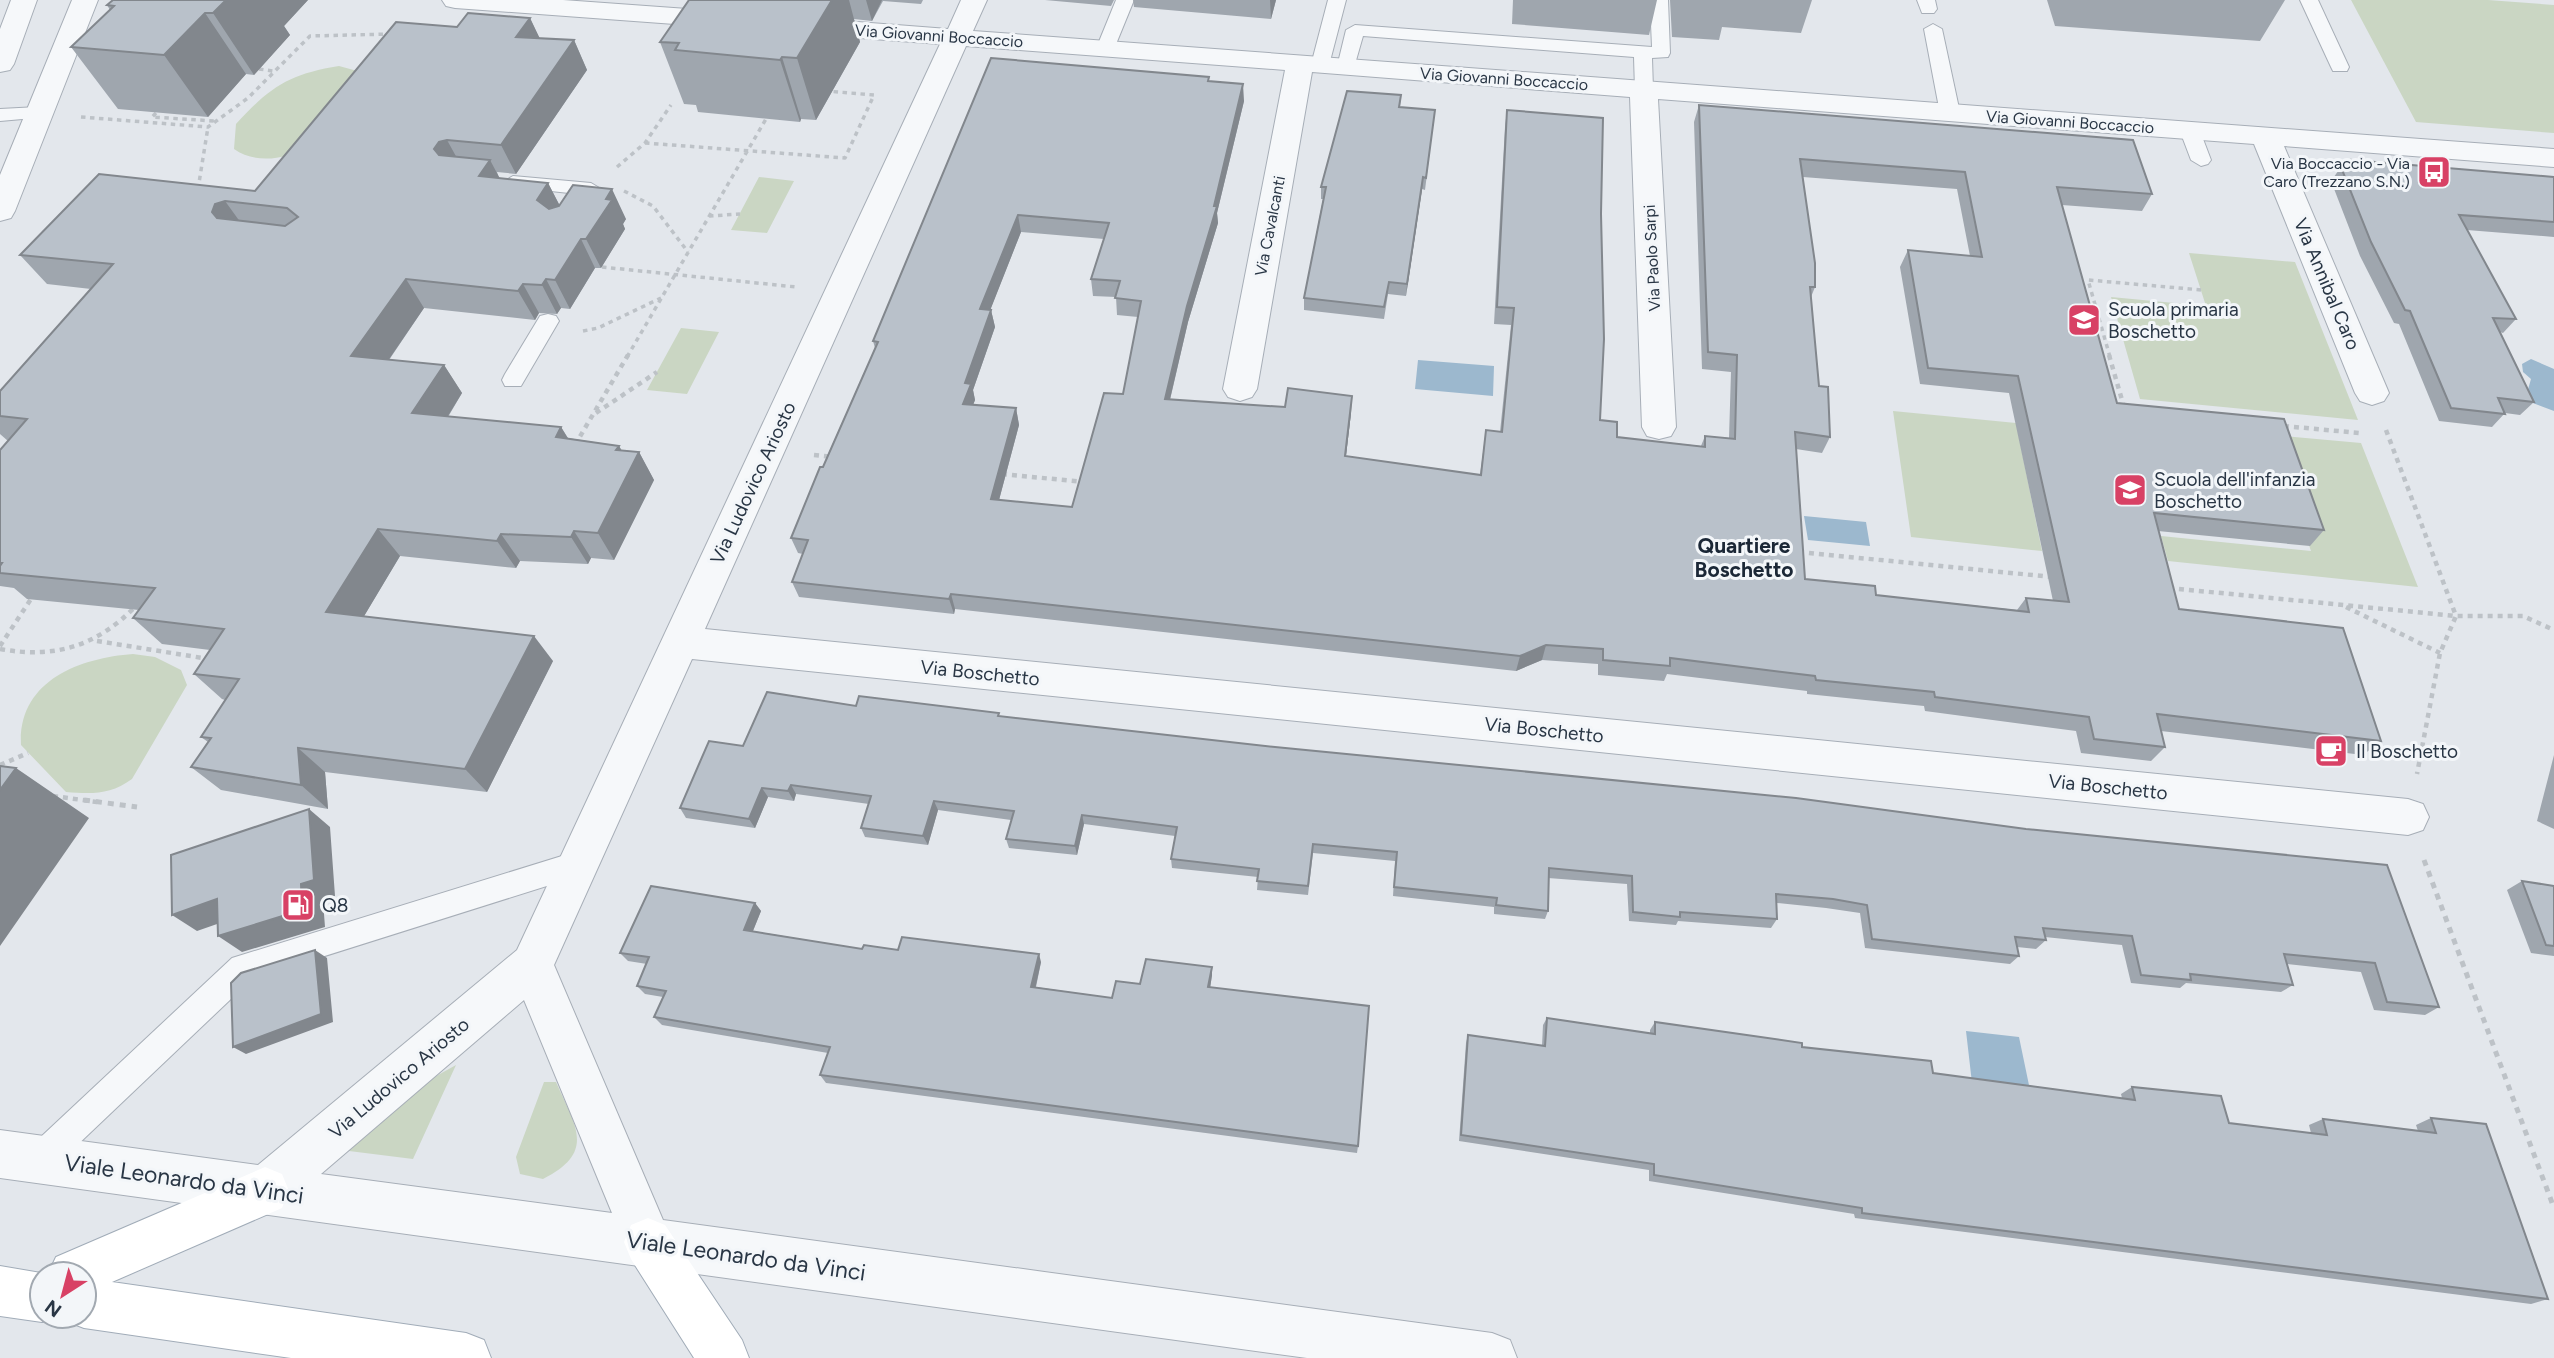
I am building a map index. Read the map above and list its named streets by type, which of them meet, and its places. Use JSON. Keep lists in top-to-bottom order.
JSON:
{
  "streets": {
    "street": [
      "Via Giovanni Boccaccio",
      "Via Cavalcanti",
      "Via Paolo Sarpi",
      "Via Annibal Caro",
      "Via Ludovico Ariosto",
      "Via Boschetto",
      "Viale Leonardo da Vinci"
    ]
  },
  "crossings": [
    ["Via Giovanni Boccaccio", "Via Cavalcanti"],
    ["Via Giovanni Boccaccio", "Via Paolo Sarpi"],
    ["Via Giovanni Boccaccio", "Via Annibal Caro"],
    ["Via Giovanni Boccaccio", "Via Ludovico Ariosto"],
    ["Via Ludovico Ariosto", "Via Boschetto"],
    ["Via Ludovico Ariosto", "Viale Leonardo da Vinci"]
  ],
  "districts": ["Quartiere Boschetto"],
  "places": {
    "bus stop": ["Via Boccaccio - Via Caro (Trezzano S.N.)"],
    "school or university": ["Scuola primaria Boschetto", "Scuola dell'infanzia Boschetto"],
    "cafe": ["Il Boschetto"],
    "fuel station": ["Q8"]
  },
  "north": "bottom left"
}
